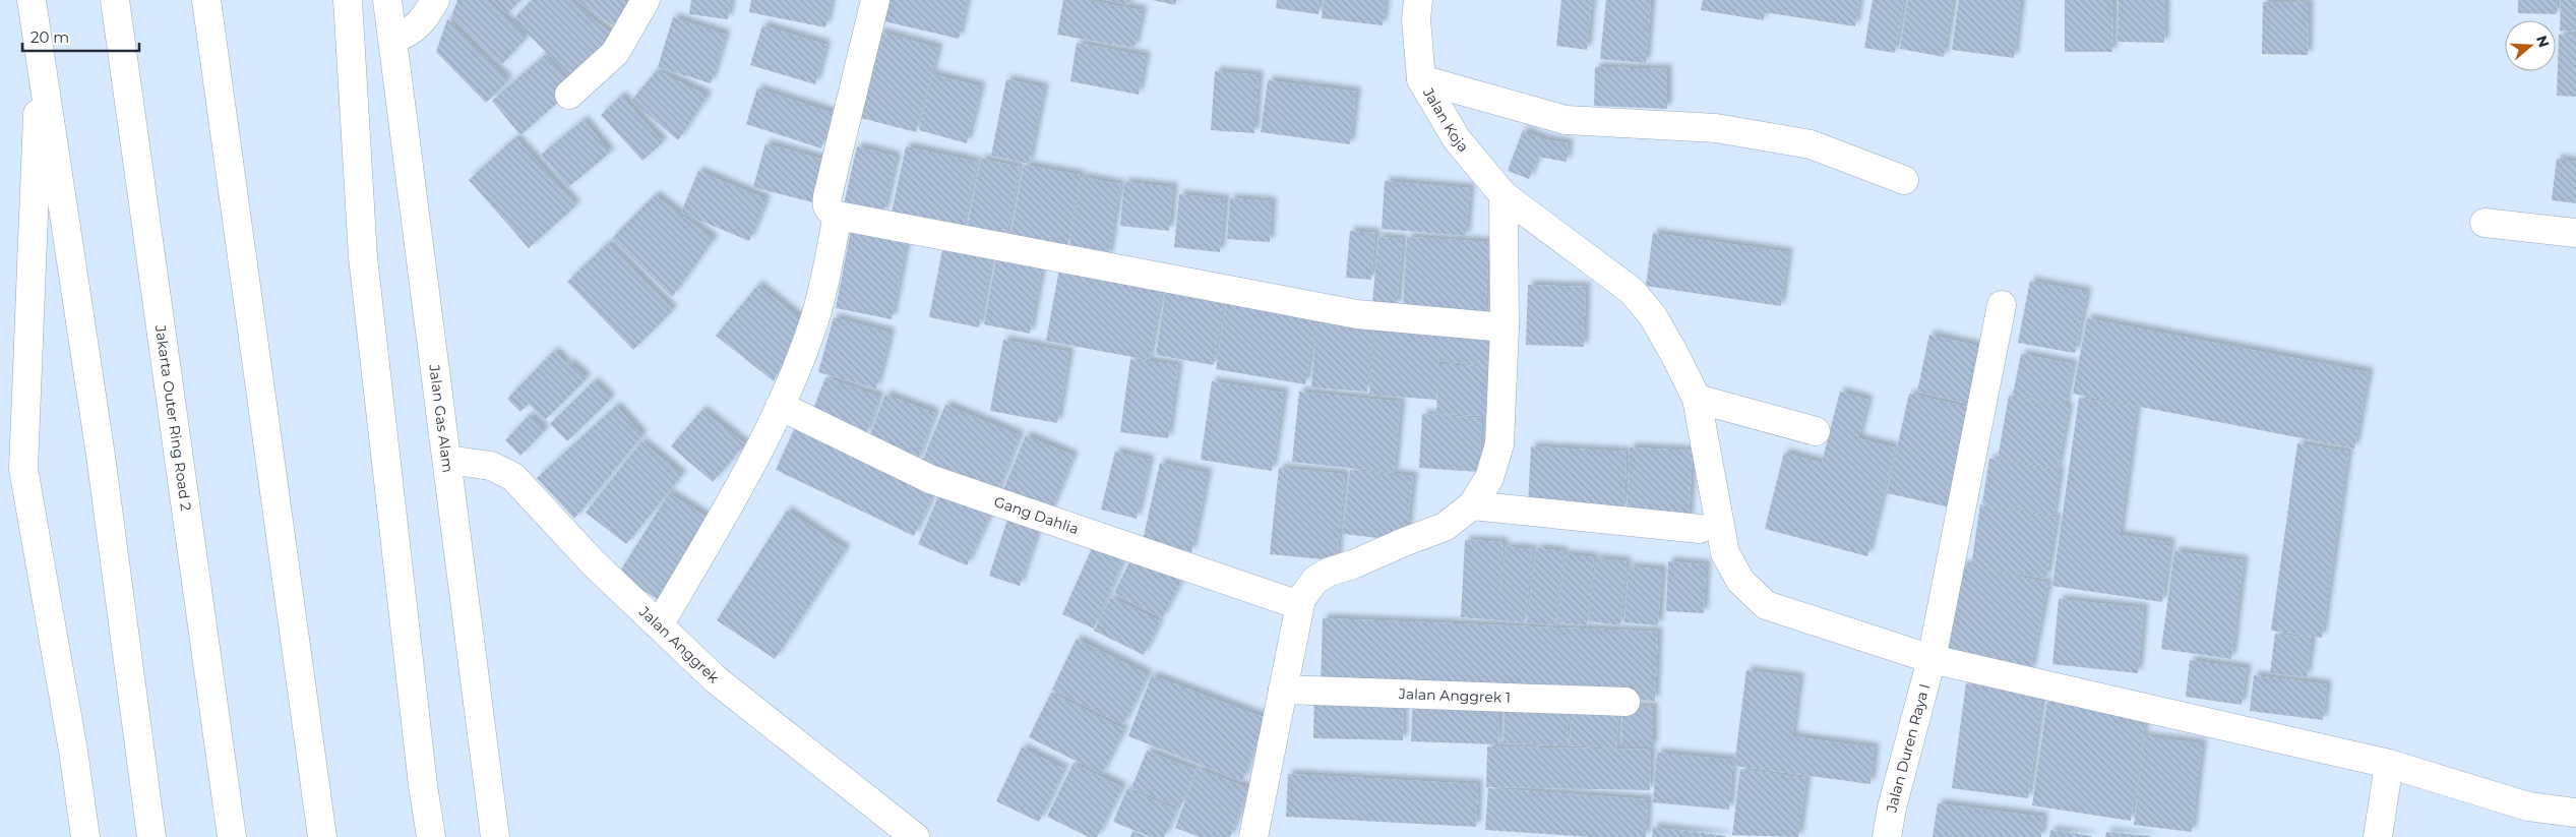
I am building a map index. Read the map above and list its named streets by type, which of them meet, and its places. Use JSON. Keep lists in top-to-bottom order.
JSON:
{
  "streets": {
    "main road": [
      "Jalan Koja",
      "Jakarta Outer Ring Road 2",
      "Jalan Gas Alam",
      "Gang Dahlia",
      "Jalan Anggrek",
      "Jalan Anggrek 1",
      "Jalan Duren Raya I"
    ]
  },
  "crossings": [
    ["Jalan Koja", "Jalan Duren Raya I"],
    ["Jalan Gas Alam", "Jalan Anggrek"]
  ],
  "scale_bar": "20 m",
  "north": "right"
}
